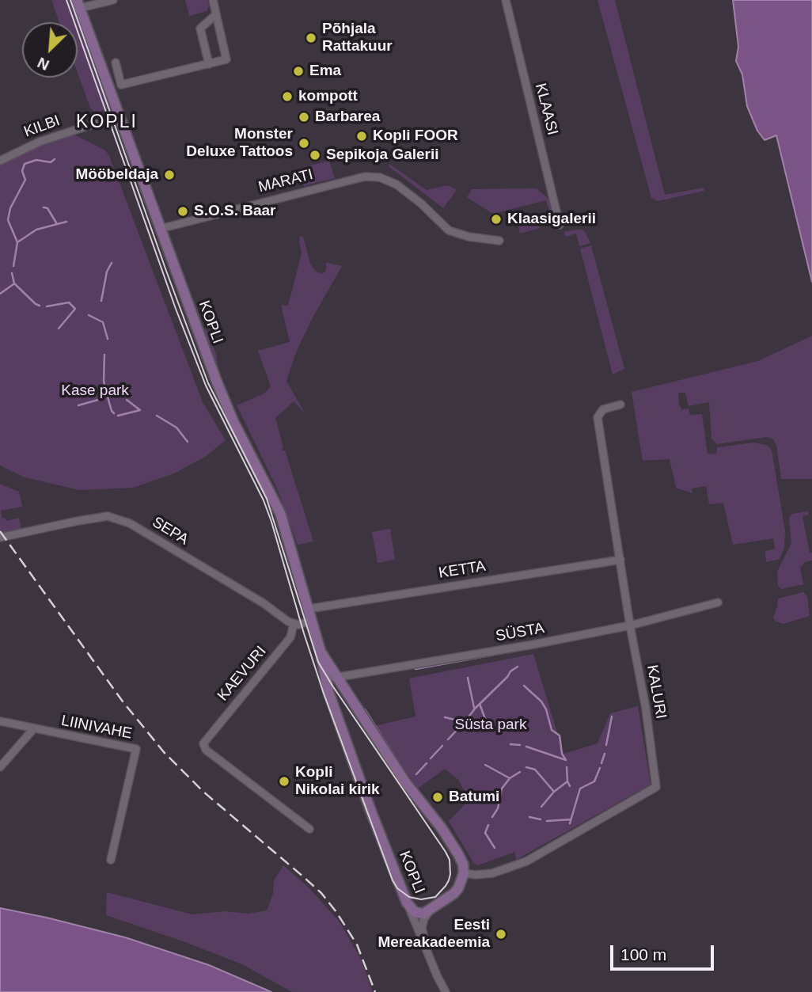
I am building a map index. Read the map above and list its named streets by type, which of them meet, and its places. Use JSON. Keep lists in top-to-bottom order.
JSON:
{
  "streets": {
    "street": [
      "KLAASI",
      "KILBI",
      "MARATI",
      "KOPLI",
      "SEPA",
      "KETTA",
      "SÜSTA",
      "KAEVURI",
      "KALURI",
      "LIINIVAHE"
    ]
  },
  "crossings": [
    ["MARATI", "KOPLI"],
    ["KOPLI", "KETTA"],
    ["KOPLI", "SÜSTA"],
    ["KOPLI", "KALURI"],
    ["SEPA", "KAEVURI"],
    ["KETTA", "KALURI"],
    ["SÜSTA", "KALURI"]
  ],
  "districts": ["KOPLI"],
  "parks": ["Kase park", "Süsta park"],
  "places": [
    "Põhjala Rattakuur",
    "Ema",
    "kompott",
    "Barbarea",
    "Kopli FOOR",
    "Monster Deluxe Tattoos",
    "Sepikoja Galerii",
    "Mööbeldaja",
    "S.O.S. Baar",
    "Klaasigalerii",
    "Kopli Nikolai kirik",
    "Batumi",
    "Eesti Mereakadeemia"
  ],
  "scale_bar": "100 m",
  "north": "bottom left"
}
